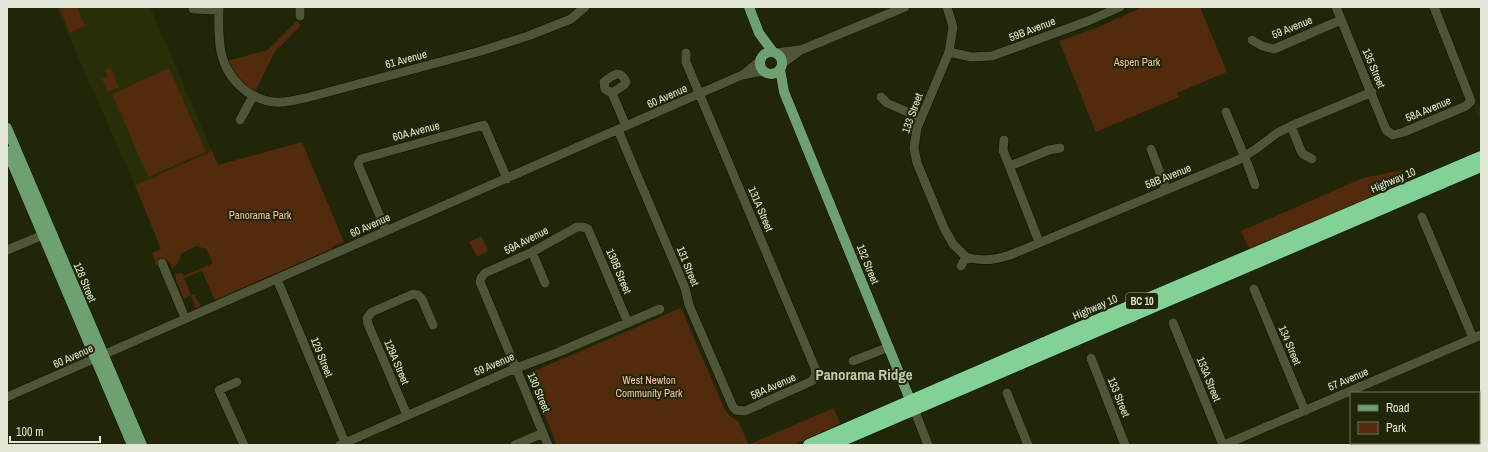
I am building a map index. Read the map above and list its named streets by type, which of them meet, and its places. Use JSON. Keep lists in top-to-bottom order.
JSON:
{
  "streets": {
    "highway": ["Highway 10", "BC 10"],
    "main road": ["132 Street", "128 Street"],
    "street": [
      "59 Avenue",
      "59B Avenue",
      "61 Avenue",
      "135 Street",
      "60 Avenue",
      "58A Avenue",
      "133 Street",
      "60A Avenue",
      "58B Avenue",
      "131A Street",
      "59A Avenue",
      "131 Street",
      "130B Street",
      "134 Street",
      "129 Street",
      "129A Street",
      "133A Street",
      "57 Avenue",
      "130 Street"
    ]
  },
  "crossings": [
    ["59 Avenue", "135 Street"],
    ["59 Avenue", "130B Street"],
    ["59 Avenue", "129 Street"],
    ["59 Avenue", "129A Street"],
    ["59 Avenue", "130 Street"],
    ["59B Avenue", "133 Street"],
    ["135 Street", "58A Avenue"],
    ["135 Street", "58B Avenue"],
    ["60 Avenue", "60A Avenue"],
    ["60 Avenue", "131A Street"],
    ["60 Avenue", "132 Street"],
    ["60 Avenue", "131 Street"],
    ["60 Avenue", "128 Street"],
    ["60 Avenue", "129 Street"],
    ["58A Avenue", "131A Street"],
    ["58A Avenue", "131 Street"],
    ["133 Street", "58B Avenue"],
    ["Highway 10", "132 Street"],
    ["59A Avenue", "130B Street"],
    ["59A Avenue", "130 Street"],
    ["134 Street", "57 Avenue"],
    ["133A Street", "57 Avenue"]
  ],
  "districts": ["Panorama Ridge"],
  "parks": ["Aspen Park", "Panorama Park", "West Newton Community Park"],
  "legend": ["Road", "Park"],
  "scale_bar": "100 m"
}
